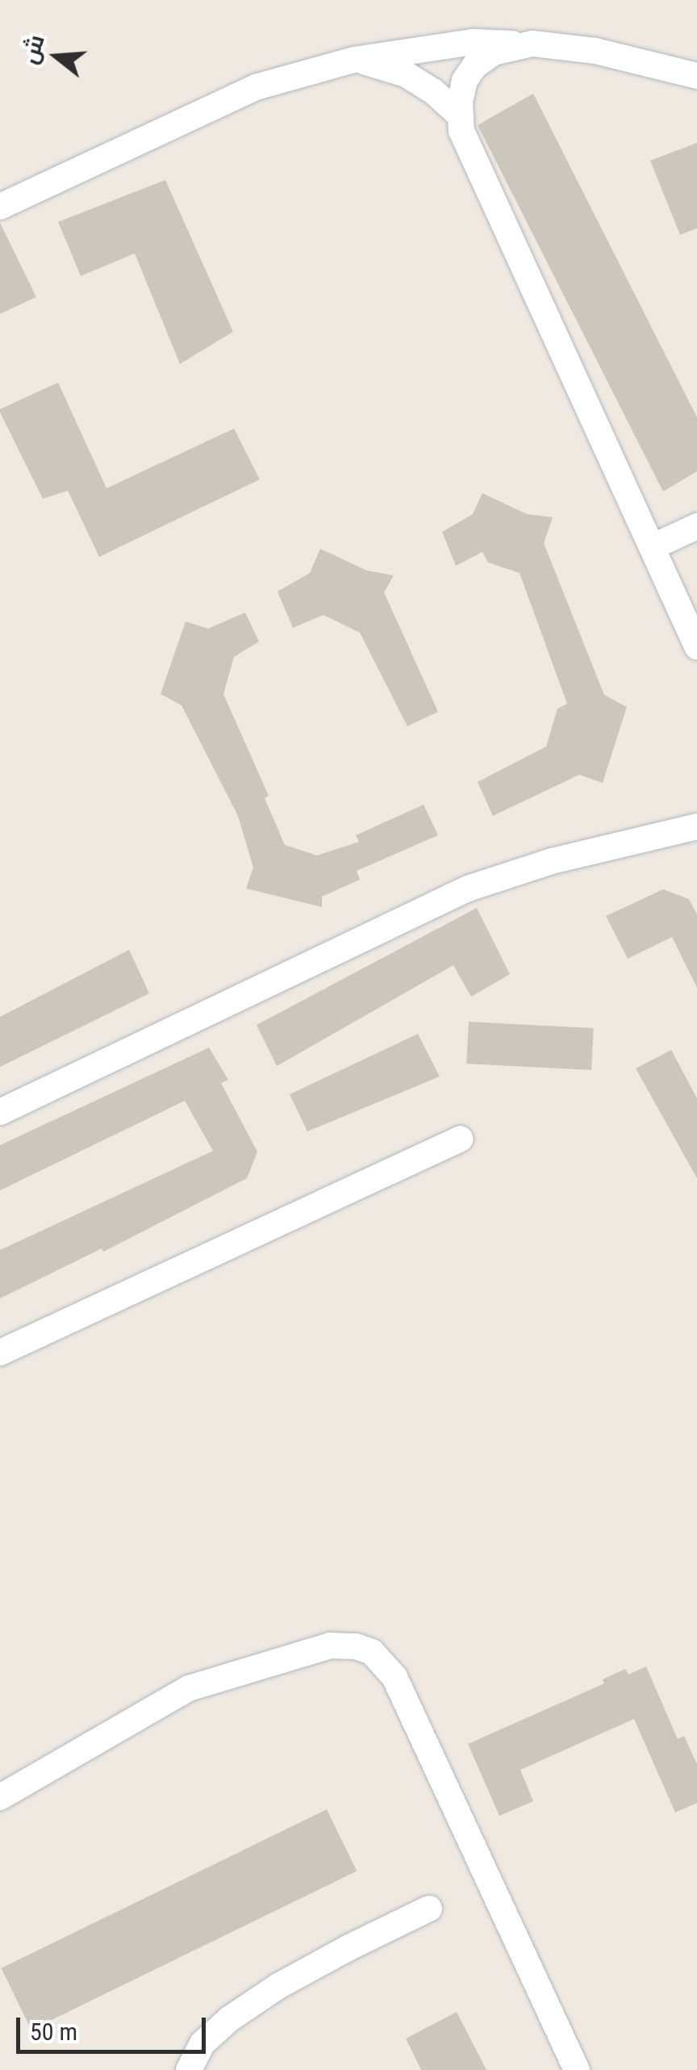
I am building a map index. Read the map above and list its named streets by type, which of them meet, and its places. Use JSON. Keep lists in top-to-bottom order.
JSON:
{
  "scale_bar": "50 m",
  "north": "left"
}
